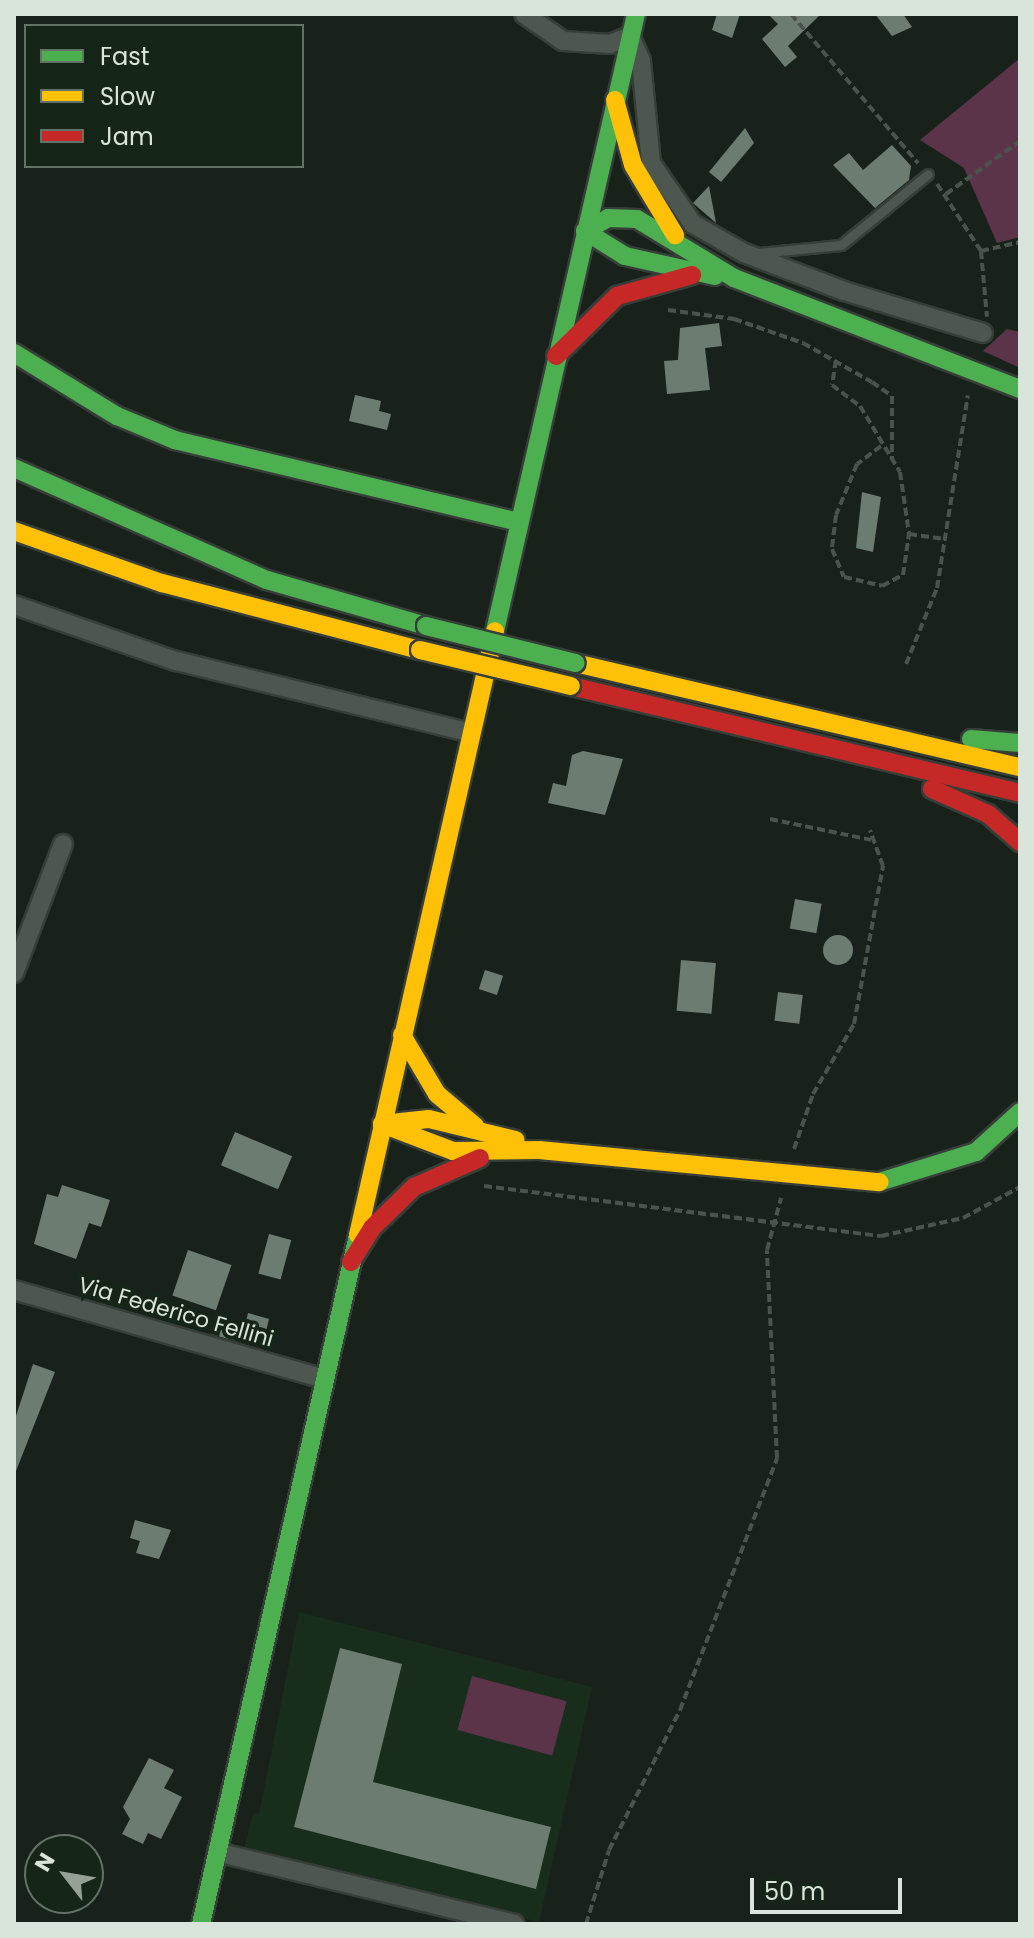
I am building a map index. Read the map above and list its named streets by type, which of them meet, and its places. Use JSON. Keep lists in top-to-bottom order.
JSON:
{
  "streets": {
    "street": ["Via Federico Fellini"]
  },
  "legend": ["Fast", "Slow", "Jam"],
  "scale_bar": "50 m",
  "north": "top left"
}
